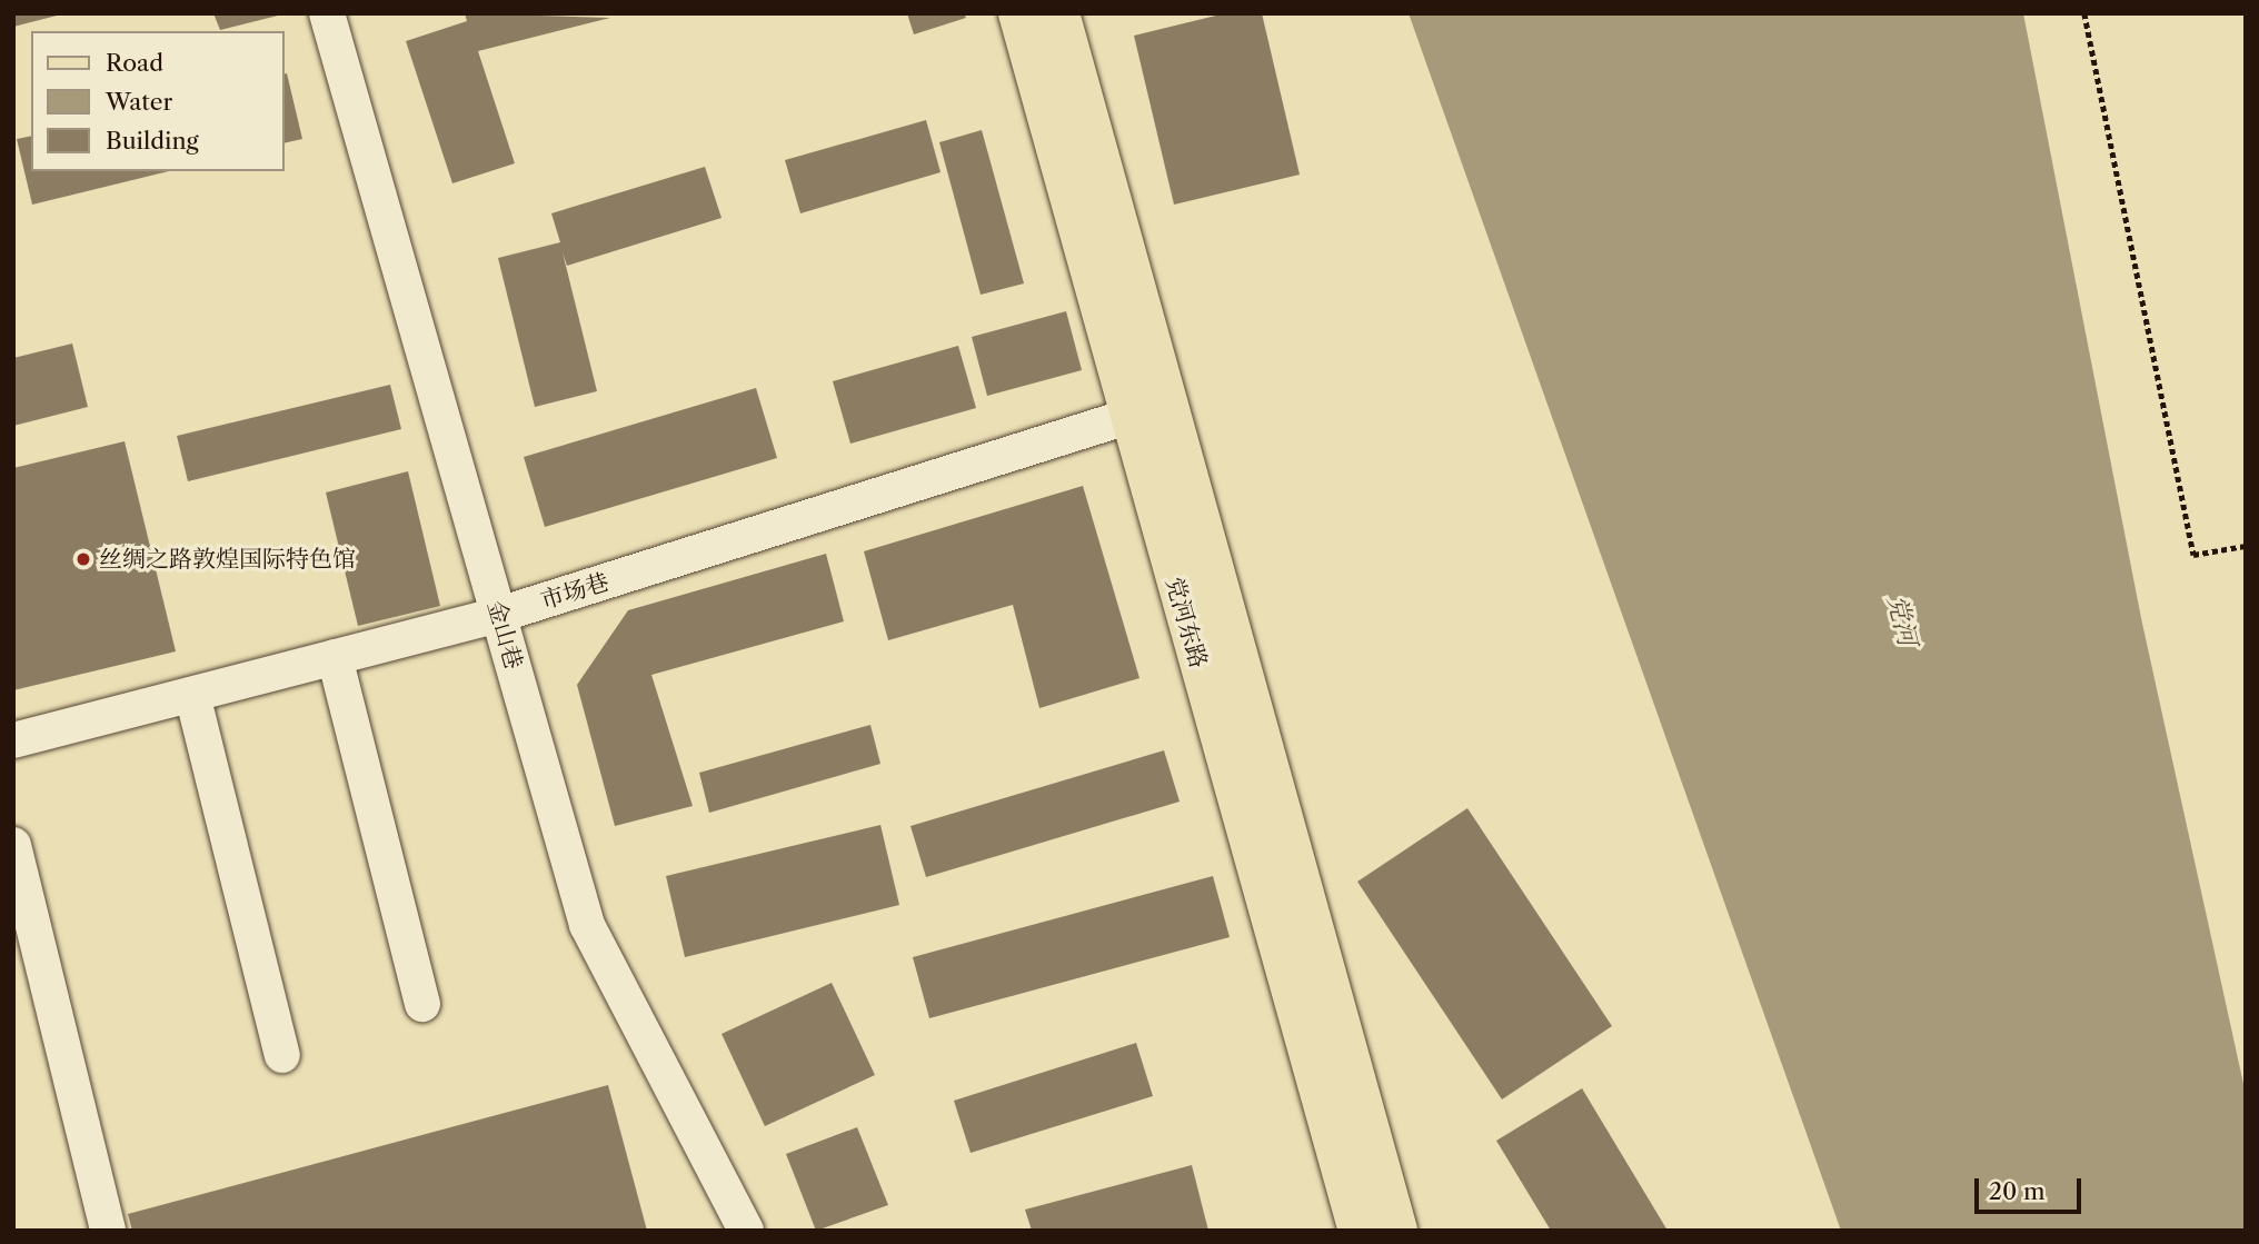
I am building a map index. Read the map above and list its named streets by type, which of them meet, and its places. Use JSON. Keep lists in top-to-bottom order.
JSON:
{
  "streets": {
    "main road": ["党河东路"],
    "street": ["市场巷", "金山巷"]
  },
  "crossings": [
    ["市场巷", "党河东路"],
    ["市场巷", "金山巷"]
  ],
  "water": ["党河"],
  "places": ["丝绸之路敦煌国际特色馆"],
  "legend": ["Road", "Water", "Building"],
  "scale_bar": "20 m"
}
